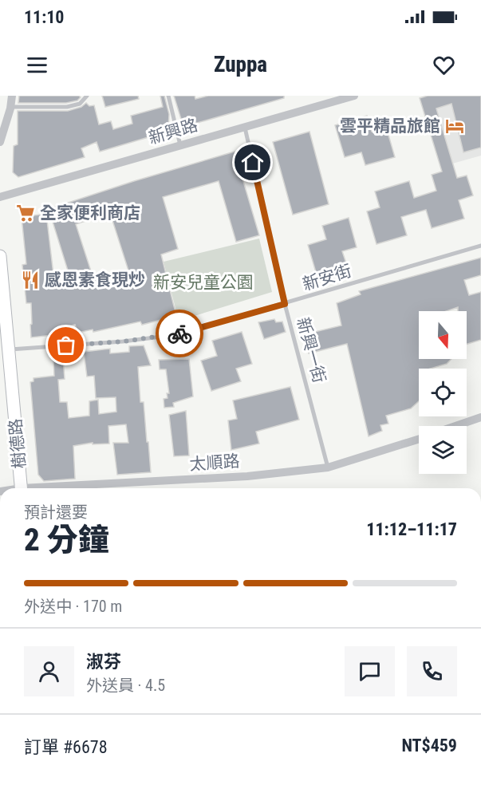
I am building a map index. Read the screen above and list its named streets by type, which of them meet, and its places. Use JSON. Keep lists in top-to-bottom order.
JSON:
{
  "streets": {
    "street": ["新興路", "樹德路", "太順路"],
    "lane": ["新安街", "新興一街"]
  },
  "crossings": [
    ["新興路", "新興一街"],
    ["新安街", "新興一街"],
    ["新安街", "樹德路"],
    ["新興一街", "太順路"]
  ],
  "parks": ["新安兒童公園"],
  "places": {
    "hotel": ["雲平精品旅館"],
    "supermarket": ["全家便利商店"],
    "restaurant": ["感恩素食現炒"]
  },
  "north": "bottom",
  "page": {
    "status": "11:10",
    "header": "Zuppa",
    "heading": ["2 分鐘", "預計還要", "11:12–11:17"],
    "panel": [
      "淑芬",
      "外送員 · 4.5",
      "訂單 #6678",
      "NT$459"
    ],
    "bar": "外送中 · 170 m"
  }
}
